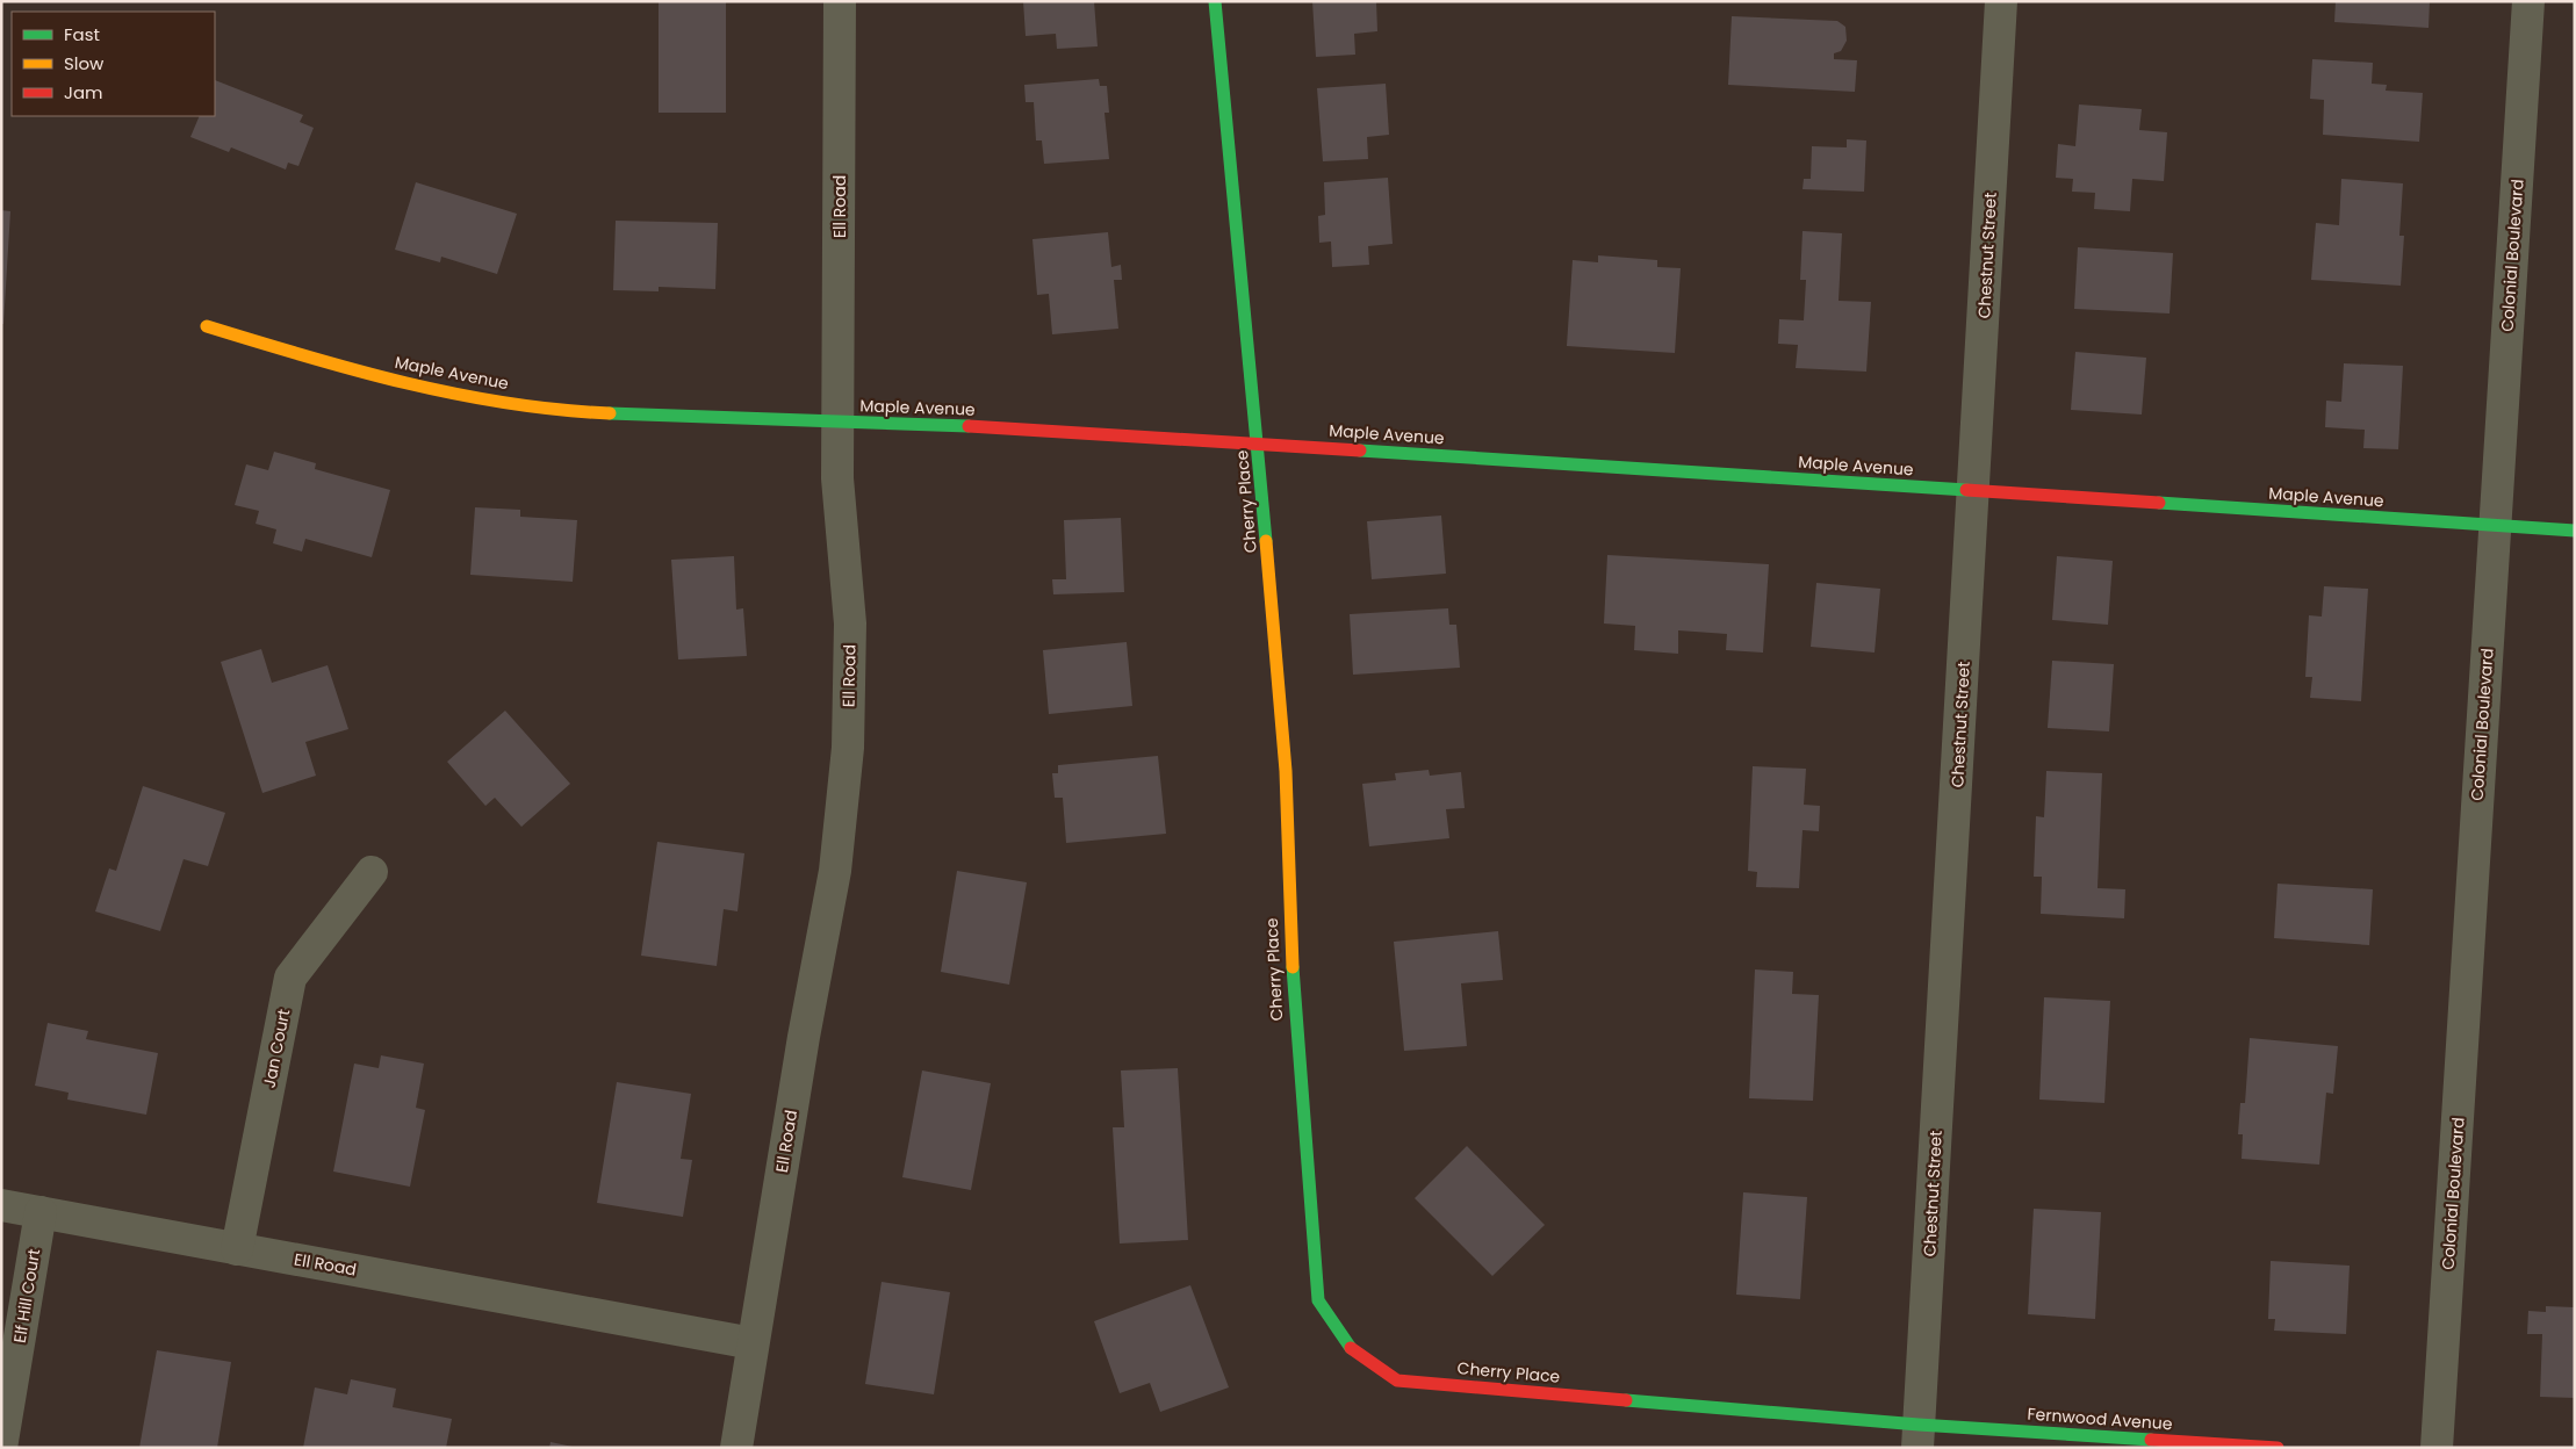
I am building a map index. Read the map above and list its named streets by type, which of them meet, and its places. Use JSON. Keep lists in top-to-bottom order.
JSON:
{
  "streets": {
    "street": [
      "Ell Road",
      "Chestnut Street",
      "Colonial Boulevard",
      "Maple Avenue",
      "Cherry Place",
      "Jan Court",
      "Elf Hill Court",
      "Fernwood Avenue"
    ]
  },
  "crossings": [
    ["Ell Road", "Maple Avenue"],
    ["Ell Road", "Jan Court"],
    ["Ell Road", "Elf Hill Court"],
    ["Chestnut Street", "Maple Avenue"],
    ["Chestnut Street", "Cherry Place"],
    ["Chestnut Street", "Fernwood Avenue"],
    ["Colonial Boulevard", "Maple Avenue"],
    ["Maple Avenue", "Cherry Place"],
    ["Cherry Place", "Fernwood Avenue"]
  ],
  "legend": ["Fast", "Slow", "Jam"]
}
